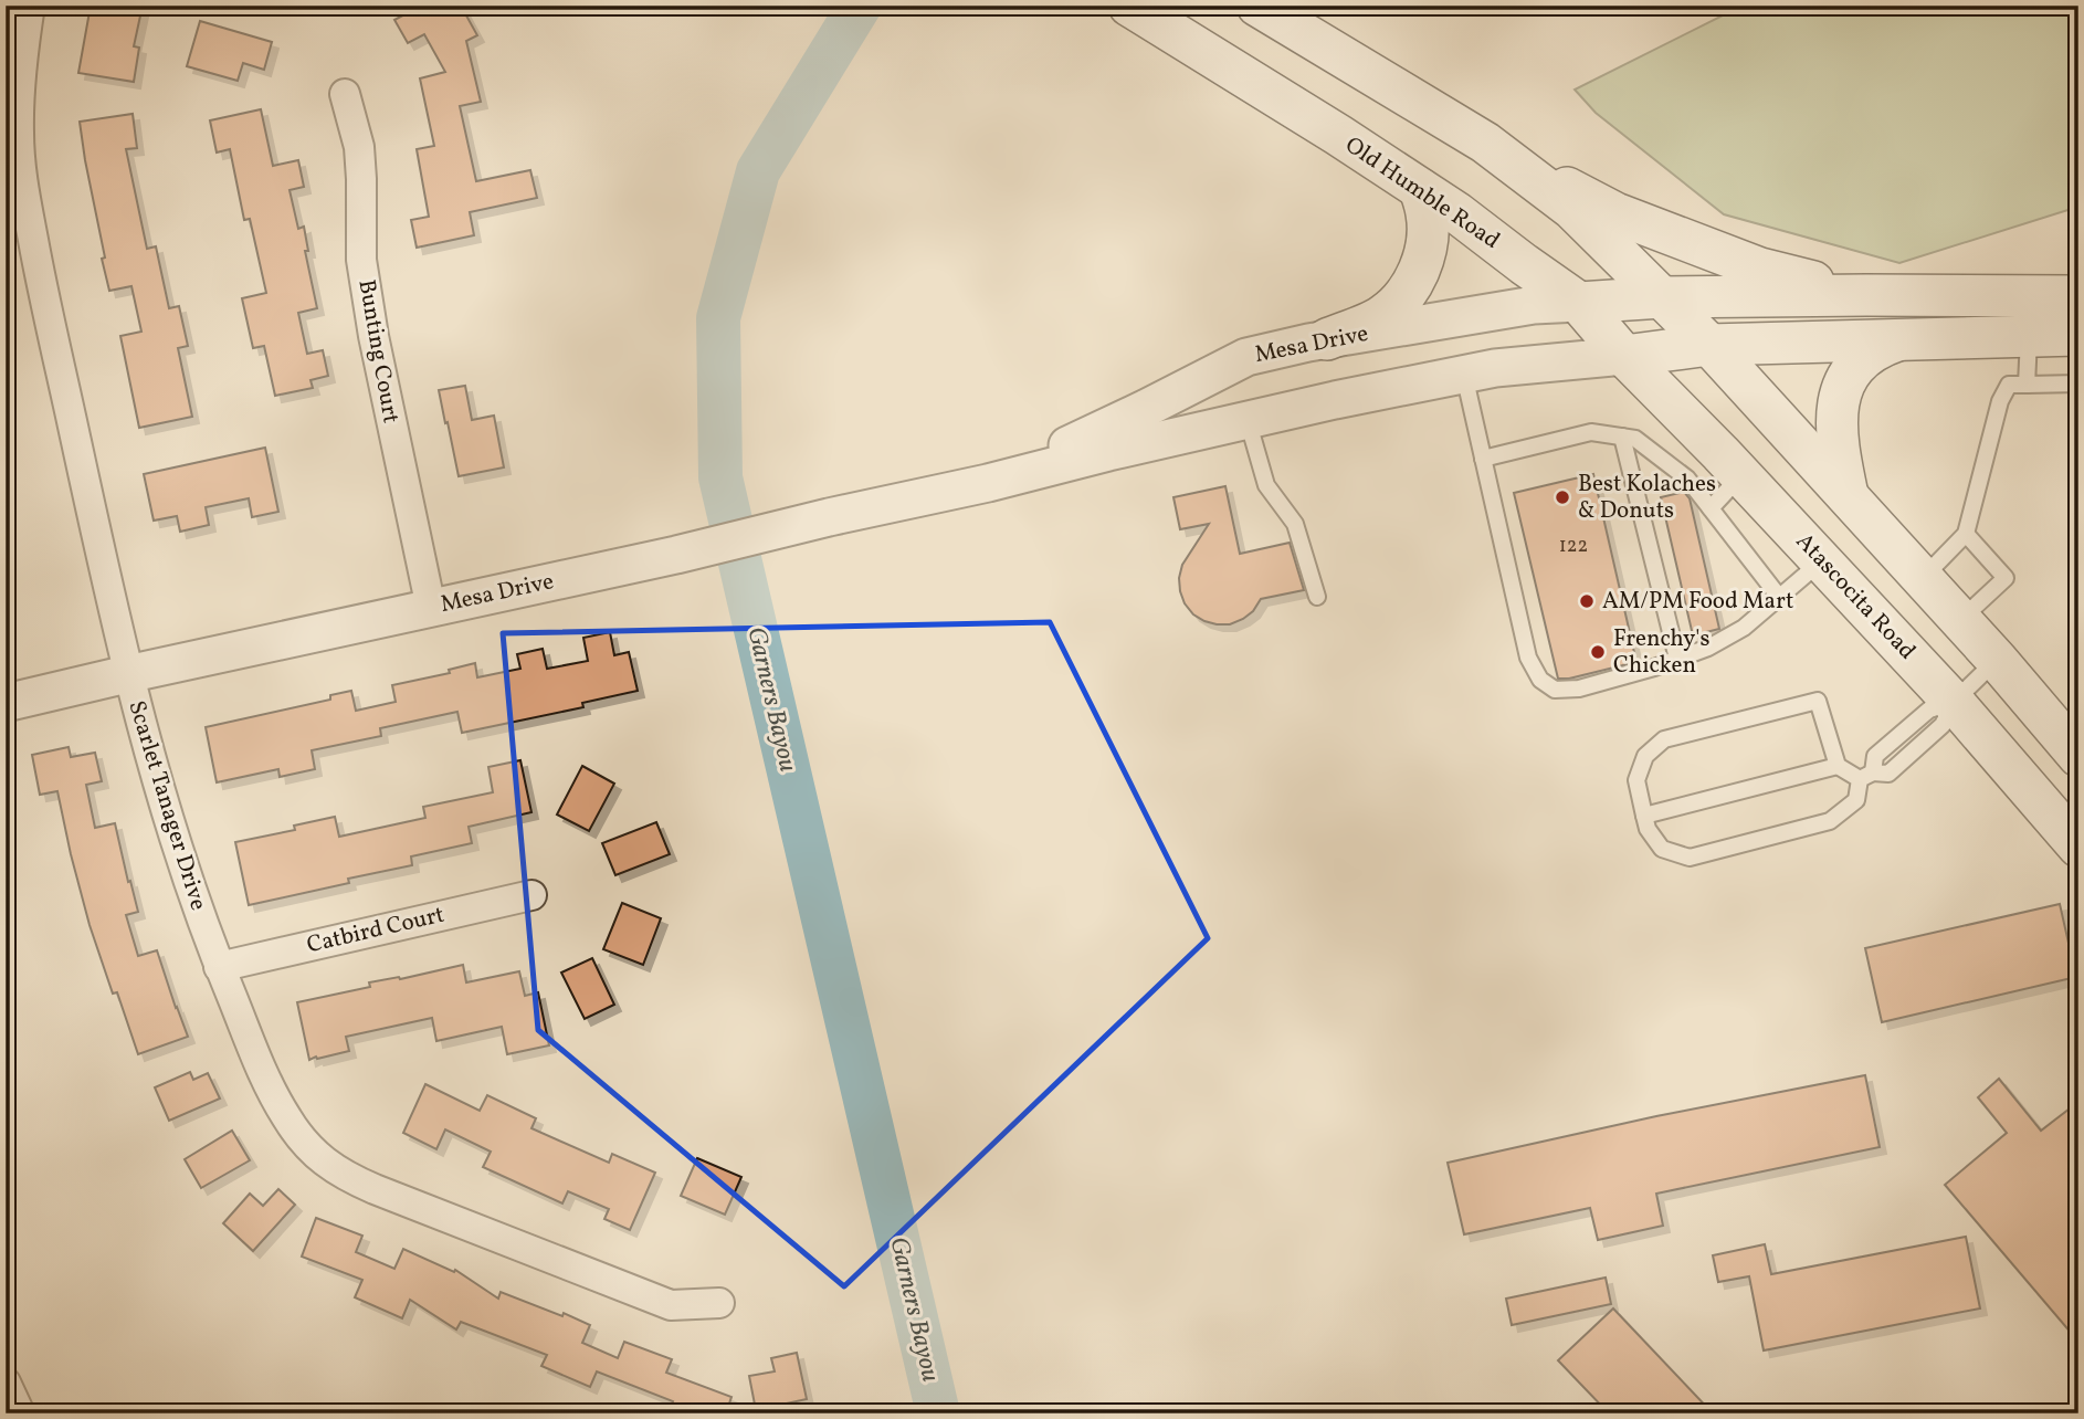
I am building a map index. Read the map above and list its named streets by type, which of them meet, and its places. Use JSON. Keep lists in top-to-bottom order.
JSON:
{
  "streets": {
    "main road": ["Old Humble Road", "Mesa Drive", "Atascocita Road"],
    "street": ["Bunting Court", "Scarlet Tanager Drive", "Catbird Court"]
  },
  "crossings": [
    ["Old Humble Road", "Mesa Drive"],
    ["Old Humble Road", "Atascocita Road"],
    ["Mesa Drive", "Bunting Court"],
    ["Mesa Drive", "Atascocita Road"],
    ["Mesa Drive", "Scarlet Tanager Drive"],
    ["Scarlet Tanager Drive", "Catbird Court"]
  ],
  "water": ["Garners Bayou"],
  "places": ["Best Kolaches & Donuts", "AM/PM Food Mart", "Frenchy's Chicken"],
  "house_numbers": ["122"]
}
